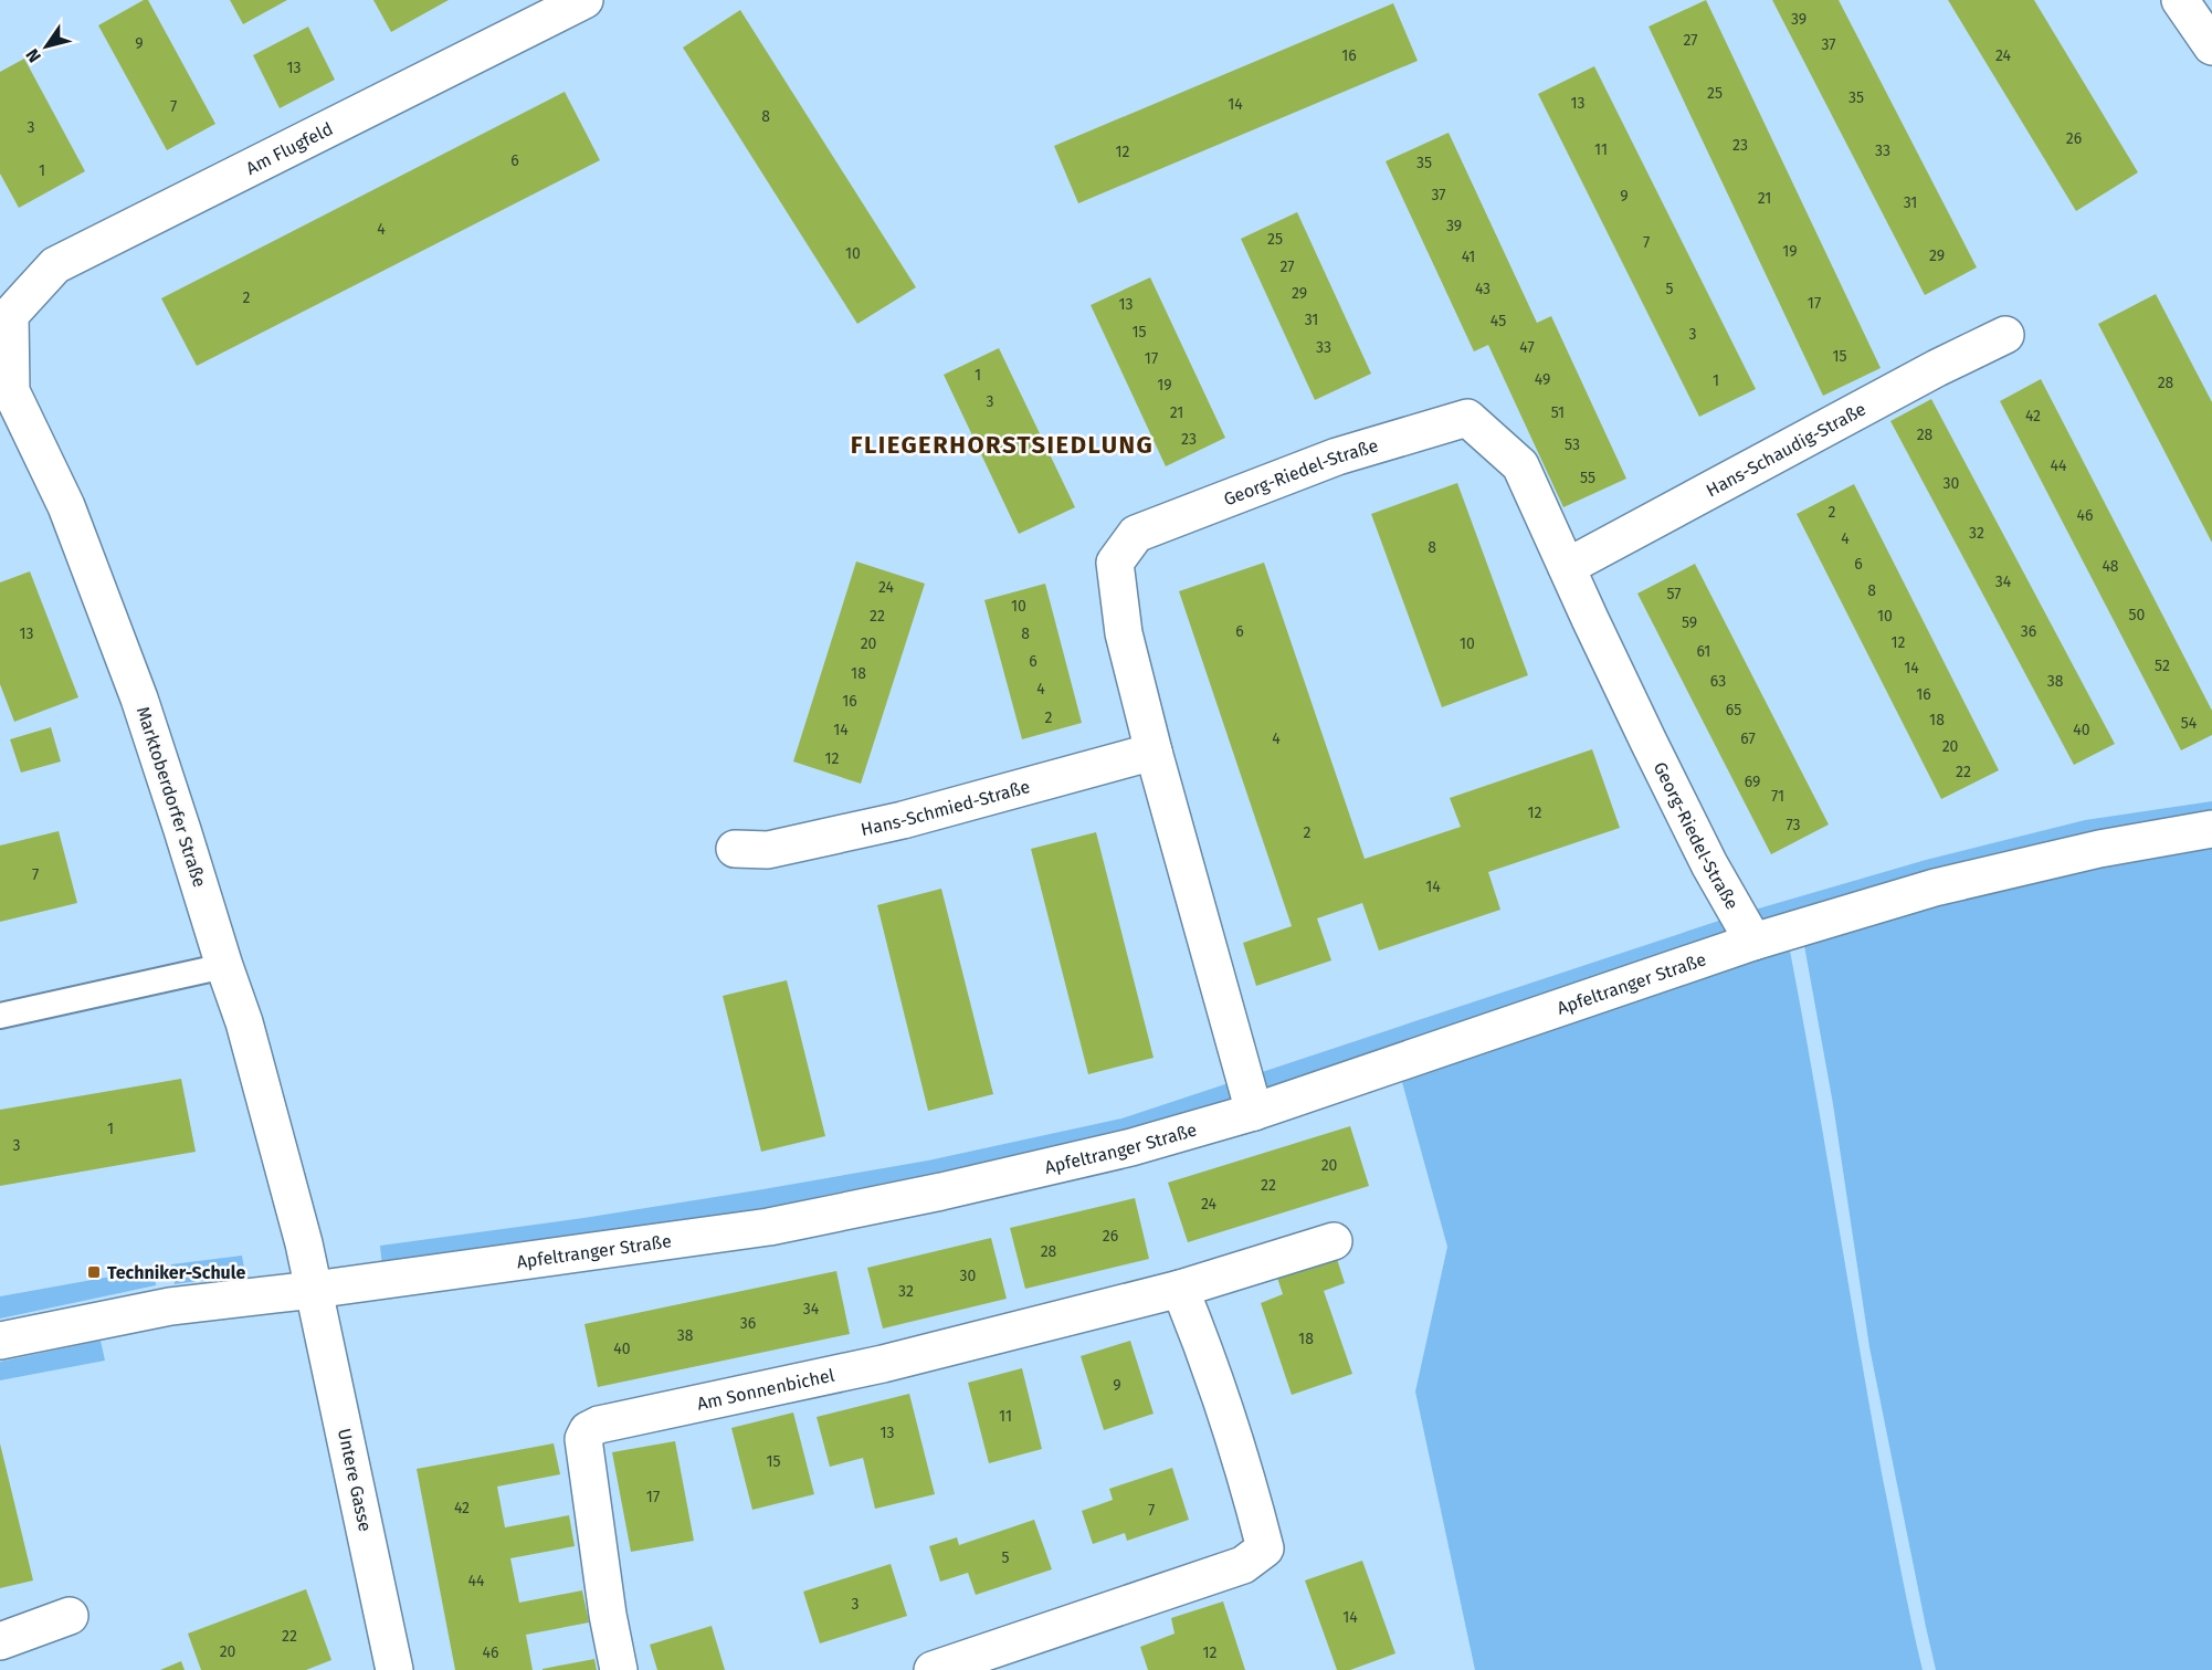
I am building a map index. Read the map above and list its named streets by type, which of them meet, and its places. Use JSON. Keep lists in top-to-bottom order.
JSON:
{
  "streets": {
    "street": [
      "Am Flugfeld",
      "Hans-Schaudig-Straße",
      "Georg-Riedel-Straße",
      "Marktoberdorfer Straße",
      "Hans-Schmied-Straße",
      "Apfeltranger Straße",
      "Am Sonnenbichel",
      "Untere Gasse"
    ]
  },
  "crossings": [
    ["Am Flugfeld", "Marktoberdorfer Straße"],
    ["Hans-Schaudig-Straße", "Georg-Riedel-Straße"],
    ["Georg-Riedel-Straße", "Hans-Schmied-Straße"],
    ["Georg-Riedel-Straße", "Apfeltranger Straße"],
    ["Marktoberdorfer Straße", "Apfeltranger Straße"],
    ["Marktoberdorfer Straße", "Untere Gasse"],
    ["Apfeltranger Straße", "Untere Gasse"]
  ],
  "districts": ["FLIEGERHORSTSIEDLUNG"],
  "places": {
    "transit": ["Techniker-Schule"]
  },
  "house_numbers": [
    "39",
    "27",
    "9",
    "37",
    "16",
    "24",
    "13",
    "25",
    "35",
    "13",
    "14",
    "7",
    "8",
    "3",
    "26",
    "23",
    "11",
    "33",
    "12",
    "6",
    "35",
    "1",
    "37",
    "9",
    "21",
    "31",
    "39",
    "4",
    "25",
    "7",
    "19",
    "10",
    "29",
    "41",
    "27",
    "43",
    "5",
    "29",
    "2",
    "17",
    "13",
    "31",
    "45",
    "15",
    "3",
    "33",
    "47",
    "15",
    "17",
    "1",
    "49",
    "1",
    "28",
    "19",
    "3",
    "21",
    "51",
    "42",
    "28",
    "23",
    "53",
    "44",
    "55",
    "30",
    "2",
    "46",
    "32",
    "4",
    "8",
    "6",
    "48",
    "34",
    "24",
    "8",
    "57",
    "10",
    "50",
    "22",
    "10",
    "59",
    "6",
    "36",
    "13",
    "8",
    "12",
    "20",
    "10",
    "61",
    "6",
    "52",
    "14",
    "18",
    "63",
    "38",
    "4",
    "16",
    "16",
    "65",
    "2",
    "18",
    "54",
    "14",
    "40",
    "4",
    "67",
    "20",
    "12",
    "22",
    "69",
    "71",
    "12",
    "73",
    "2",
    "7",
    "14",
    "1",
    "3",
    "20",
    "22",
    "24",
    "26",
    "28",
    "30",
    "32",
    "34",
    "36",
    "38",
    "18",
    "40",
    "9",
    "11",
    "13",
    "15",
    "17",
    "42",
    "7",
    "5",
    "44",
    "3",
    "14",
    "22",
    "20",
    "46",
    "12"
  ],
  "north": "bottom left"
}
